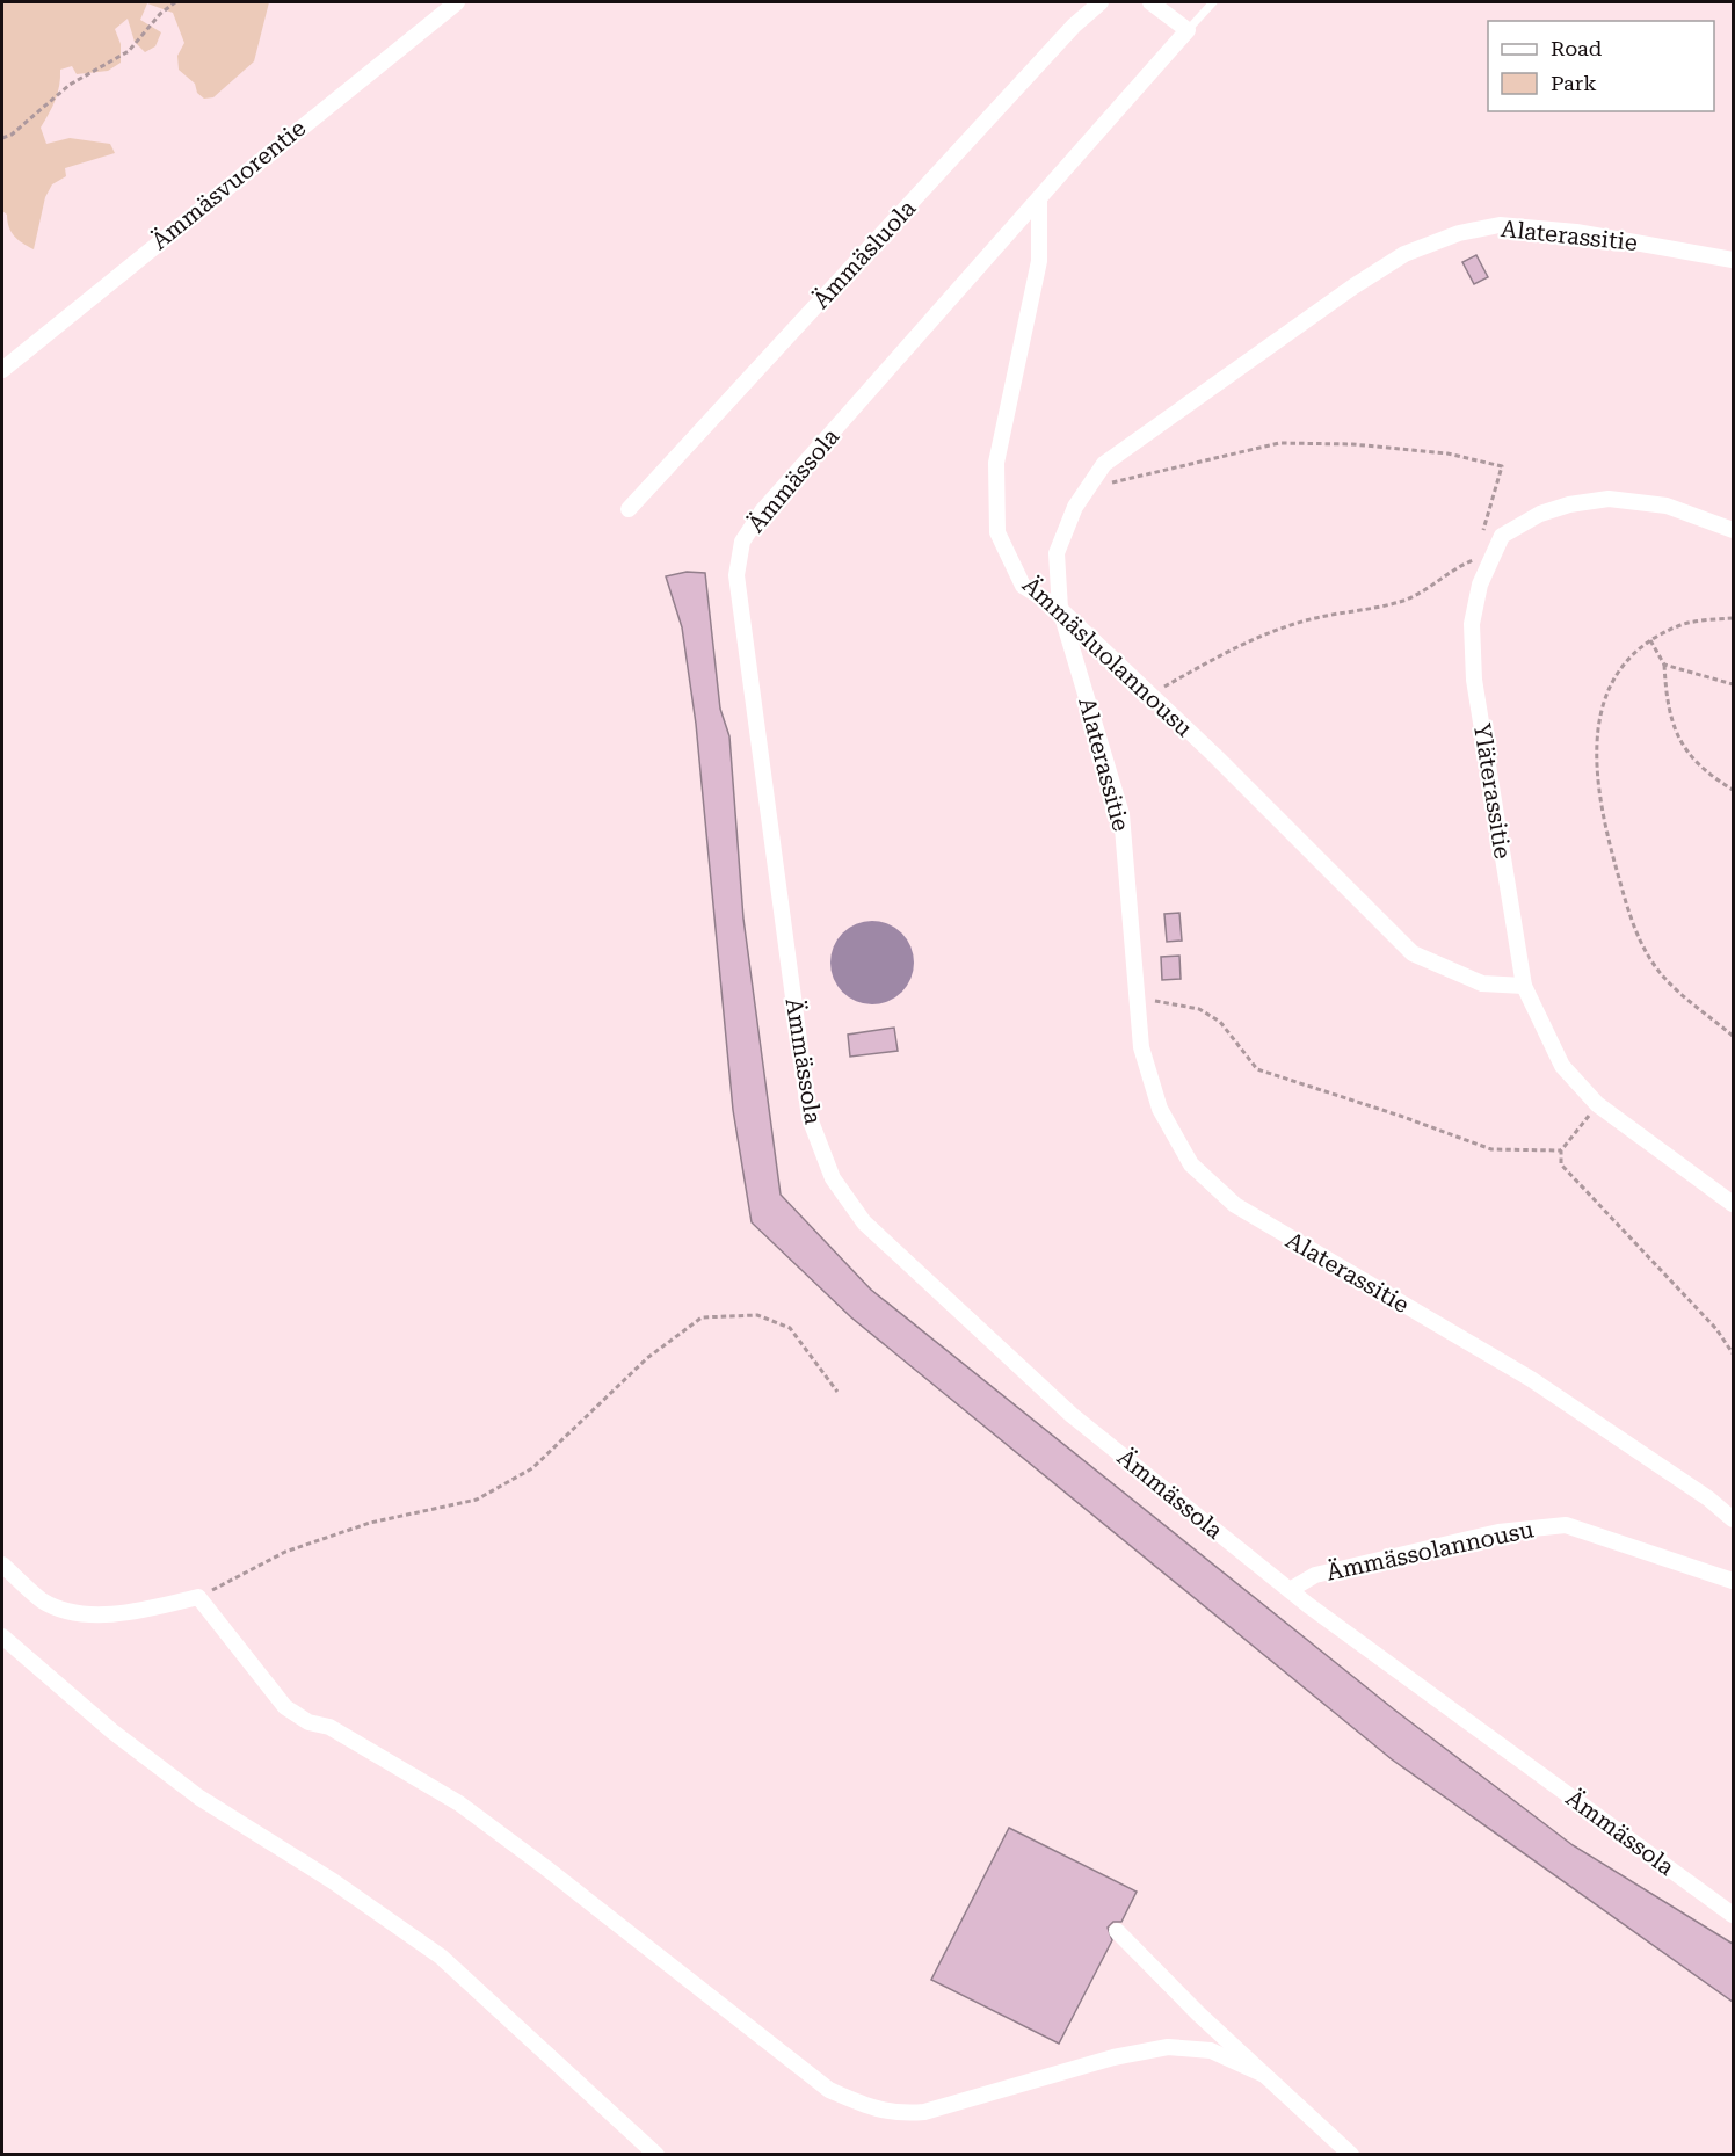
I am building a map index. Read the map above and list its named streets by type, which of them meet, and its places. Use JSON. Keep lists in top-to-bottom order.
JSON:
{
  "streets": {
    "street": [
      "Ämmäsvuorentie",
      "Alaterassitie",
      "Ämmäsluola",
      "Ämmässola",
      "Ämmäsluolannousu",
      "Yläterassitie",
      "Ämmässolannousu"
    ]
  },
  "crossings": [
    ["Alaterassitie", "Ämmäsluolannousu"],
    ["Ämmässola", "Ämmäsluolannousu"],
    ["Ämmässola", "Ämmässolannousu"],
    ["Ämmäsluolannousu", "Yläterassitie"]
  ],
  "legend": ["Road", "Park"]
}
